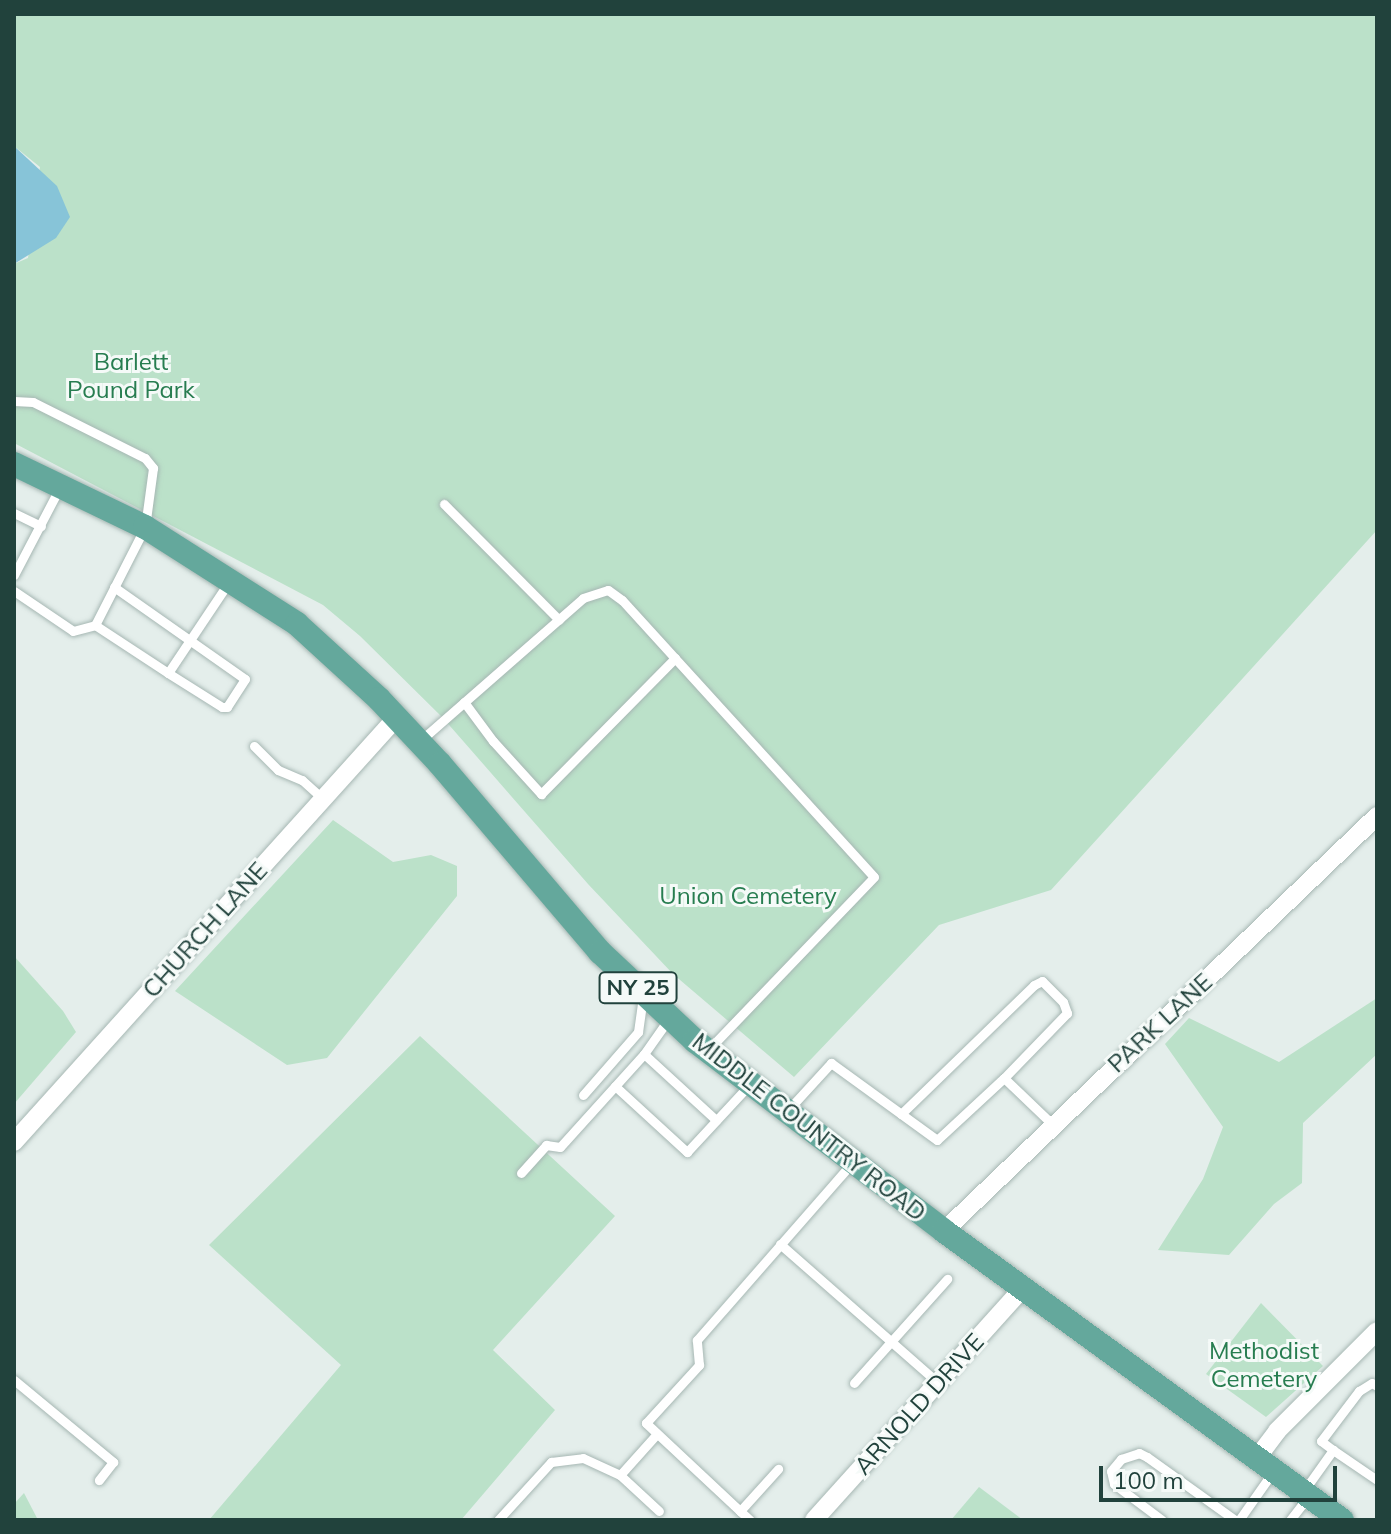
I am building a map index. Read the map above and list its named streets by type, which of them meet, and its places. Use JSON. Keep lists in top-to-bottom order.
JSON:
{
  "streets": {
    "main road": ["NY 25", "MIDDLE COUNTRY ROAD"],
    "street": ["CHURCH LANE", "PARK LANE", "ARNOLD DRIVE"]
  },
  "crossings": [
    ["CHURCH LANE", "MIDDLE COUNTRY ROAD"],
    ["PARK LANE", "MIDDLE COUNTRY ROAD"],
    ["MIDDLE COUNTRY ROAD", "ARNOLD DRIVE"]
  ],
  "parks": ["Barlett Pound Park", "Union Cemetery", "Methodist Cemetery"],
  "scale_bar": "100 m"
}
